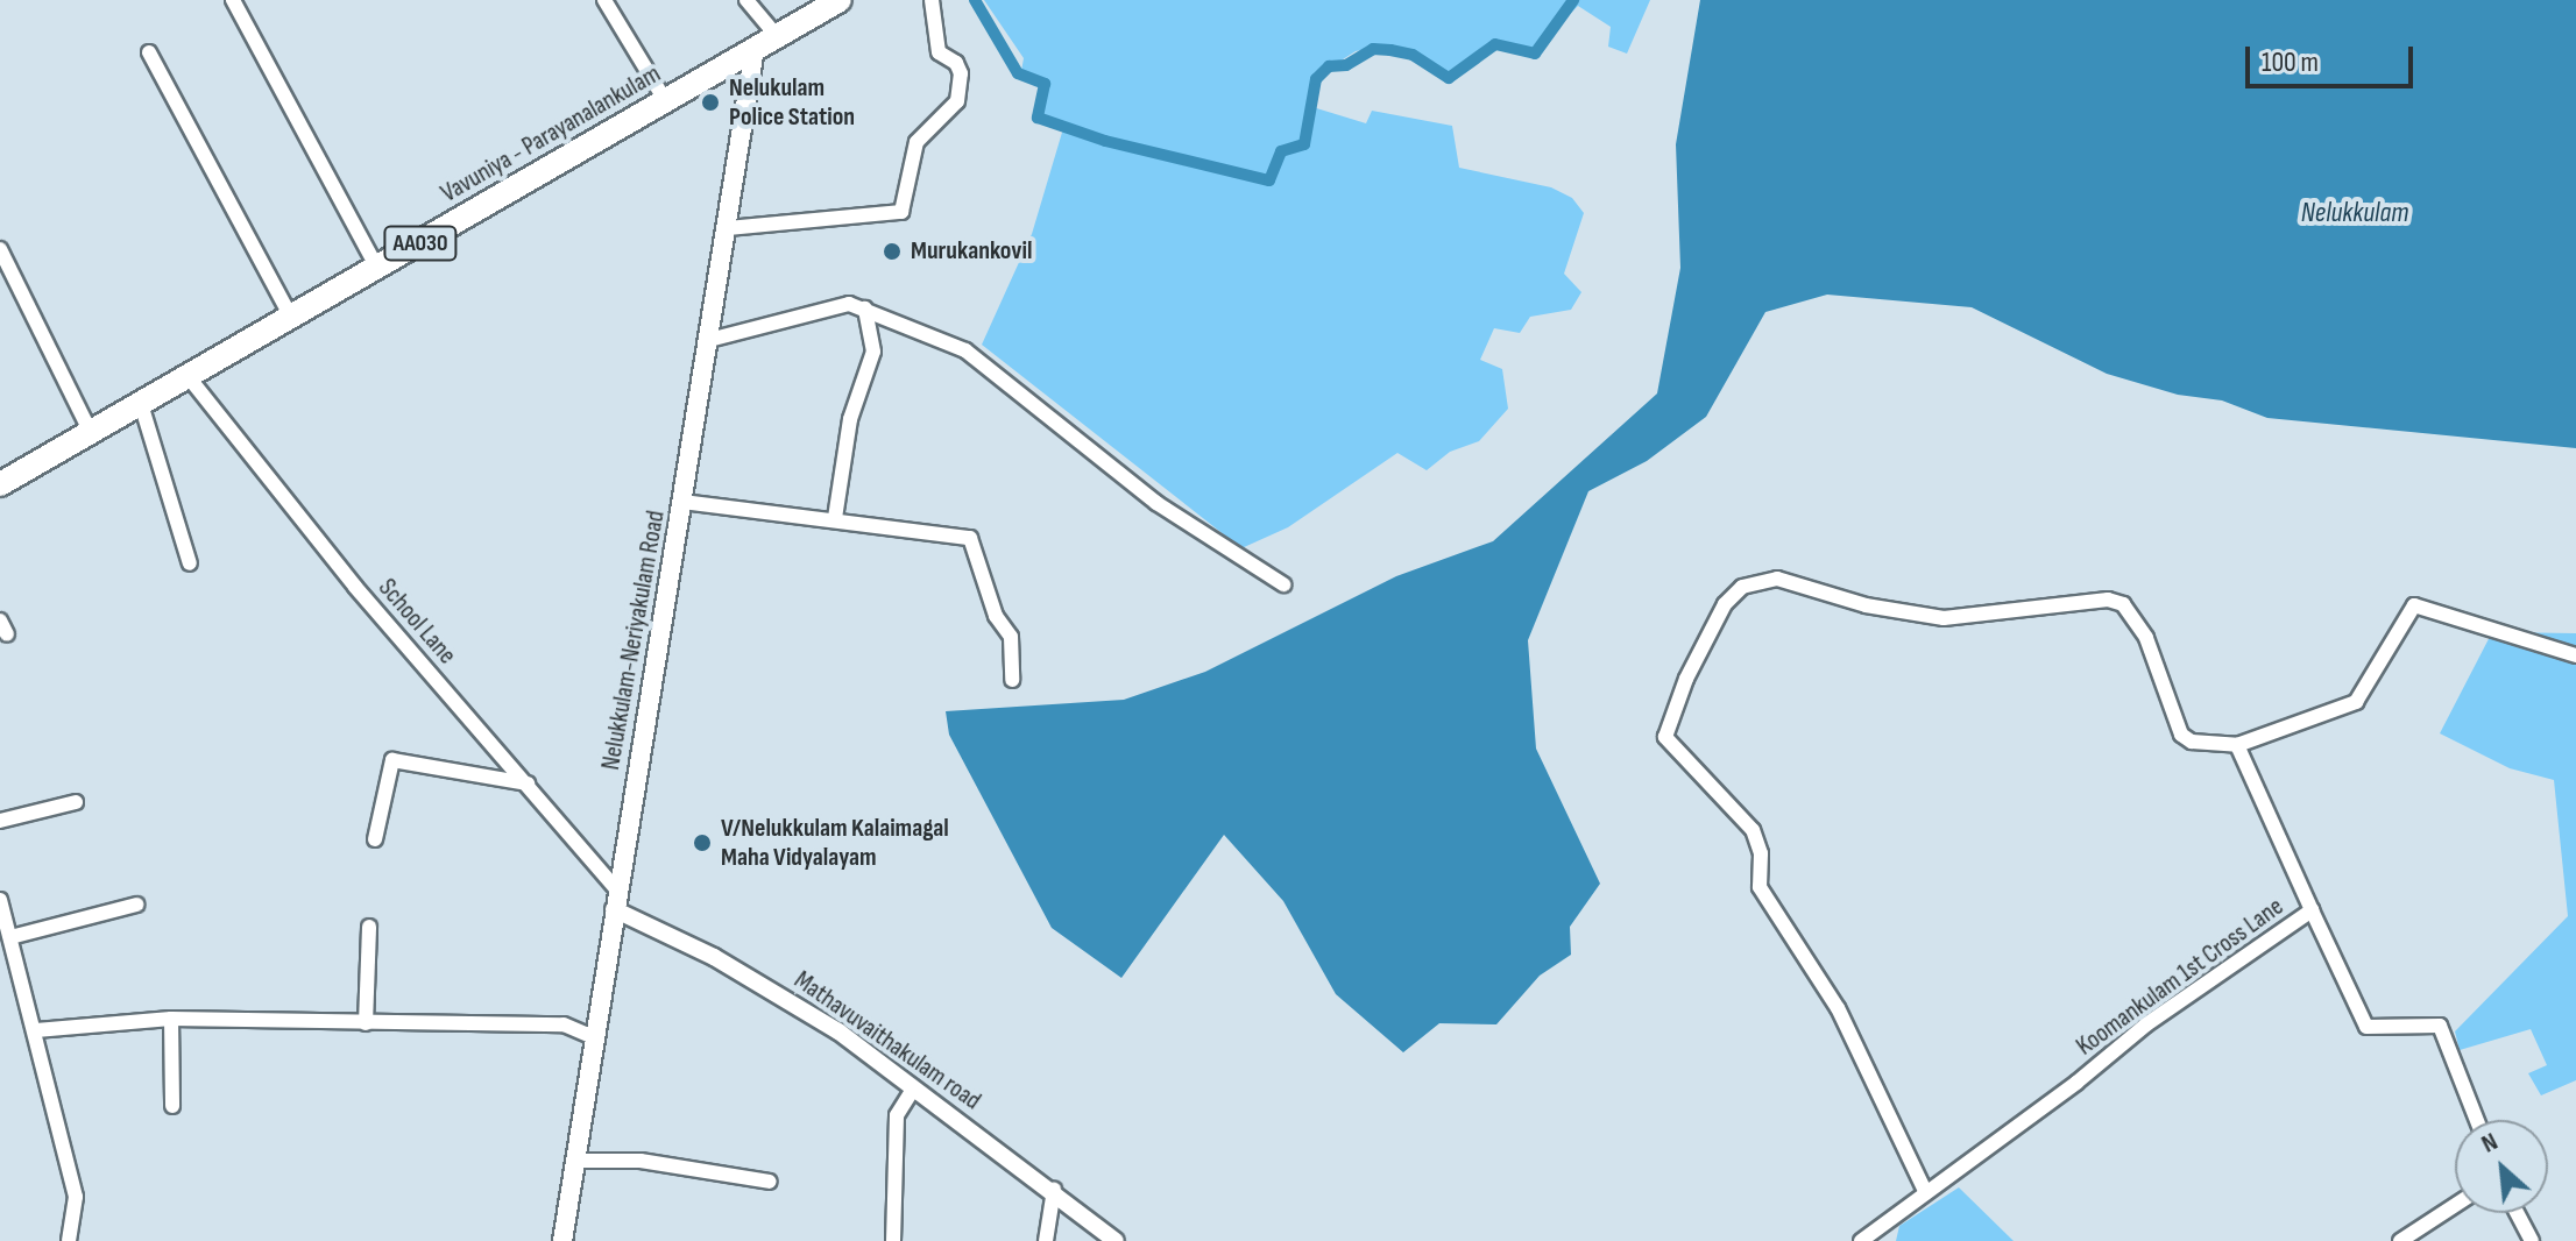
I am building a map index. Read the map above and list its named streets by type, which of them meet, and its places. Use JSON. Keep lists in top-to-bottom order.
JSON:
{
  "streets": {
    "highway": ["Vavuniya - Parayanalankulam", "AA030"],
    "main road": ["Nelukkulam-Neriyakulam Road"],
    "street": ["School Lane", "Koomankulam 1st Cross Lane", "Mathavuvaithakulam road"]
  },
  "crossings": [
    ["Vavuniya - Parayanalankulam", "School Lane"],
    ["Vavuniya - Parayanalankulam", "Nelukkulam-Neriyakulam Road"],
    ["School Lane", "Nelukkulam-Neriyakulam Road"],
    ["School Lane", "Mathavuvaithakulam road"],
    ["Nelukkulam-Neriyakulam Road", "Mathavuvaithakulam road"]
  ],
  "water": ["Nelukkulam"],
  "places": ["Nelukulam Police Station", "Murukankovil", "V/Nelukkulam Kalaimagal Maha Vidyalayam"],
  "scale_bar": "100 m",
  "north": "top left"
}
